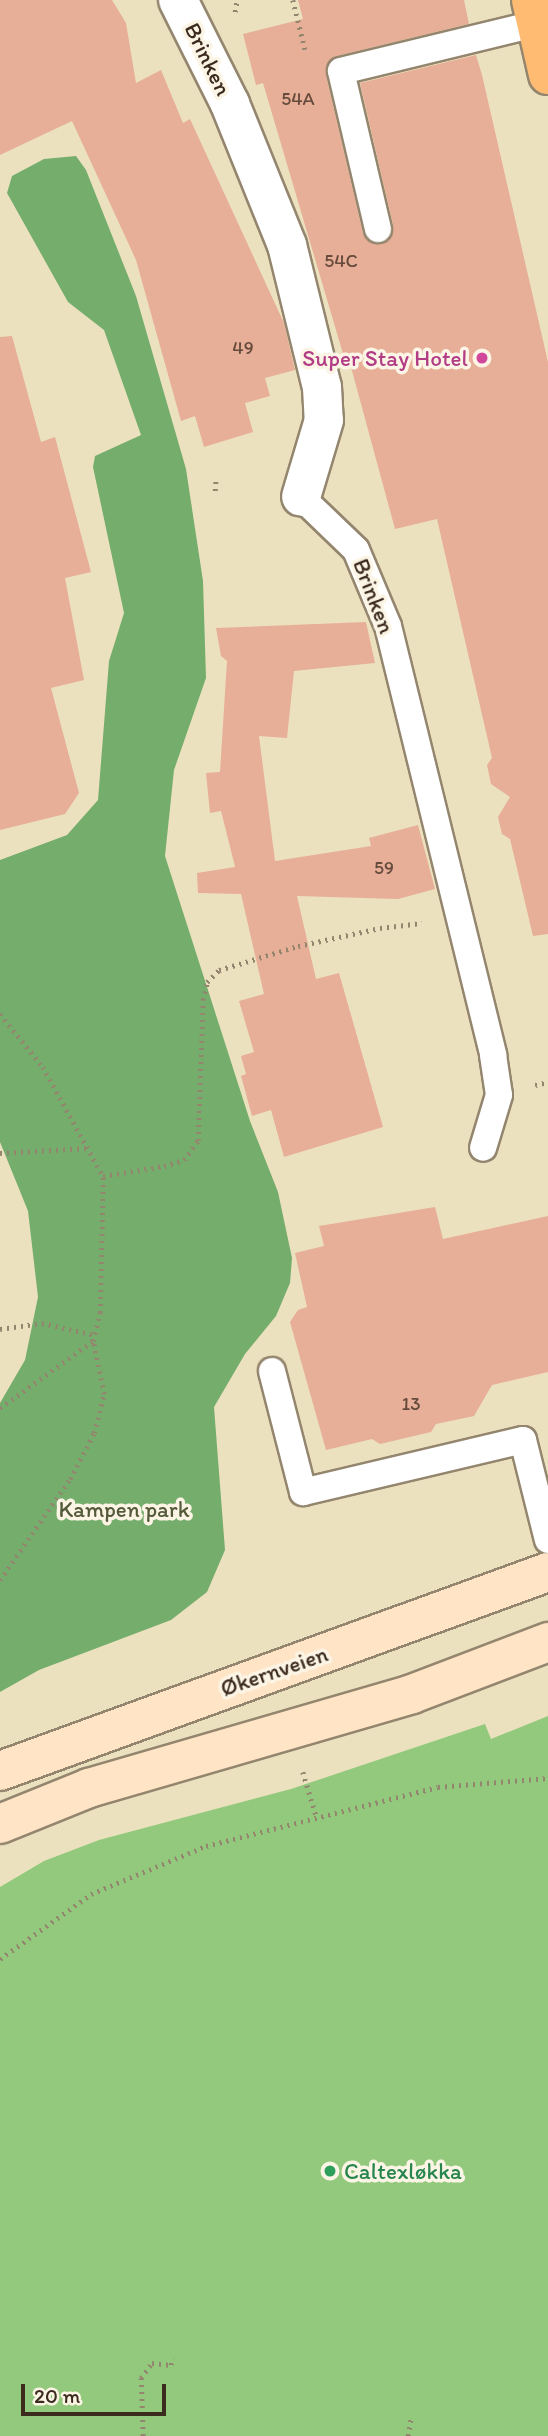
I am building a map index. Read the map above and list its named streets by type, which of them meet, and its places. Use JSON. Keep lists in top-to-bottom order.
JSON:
{
  "streets": {
    "main road": ["Økernveien"],
    "street": ["Brinken"]
  },
  "parks": ["Kampen park"],
  "places": ["Super Stay Hotel", "Caltexløkka"],
  "house_numbers": [
    "54A",
    "54C",
    "49",
    "59",
    "13"
  ],
  "scale_bar": "20 m"
}
